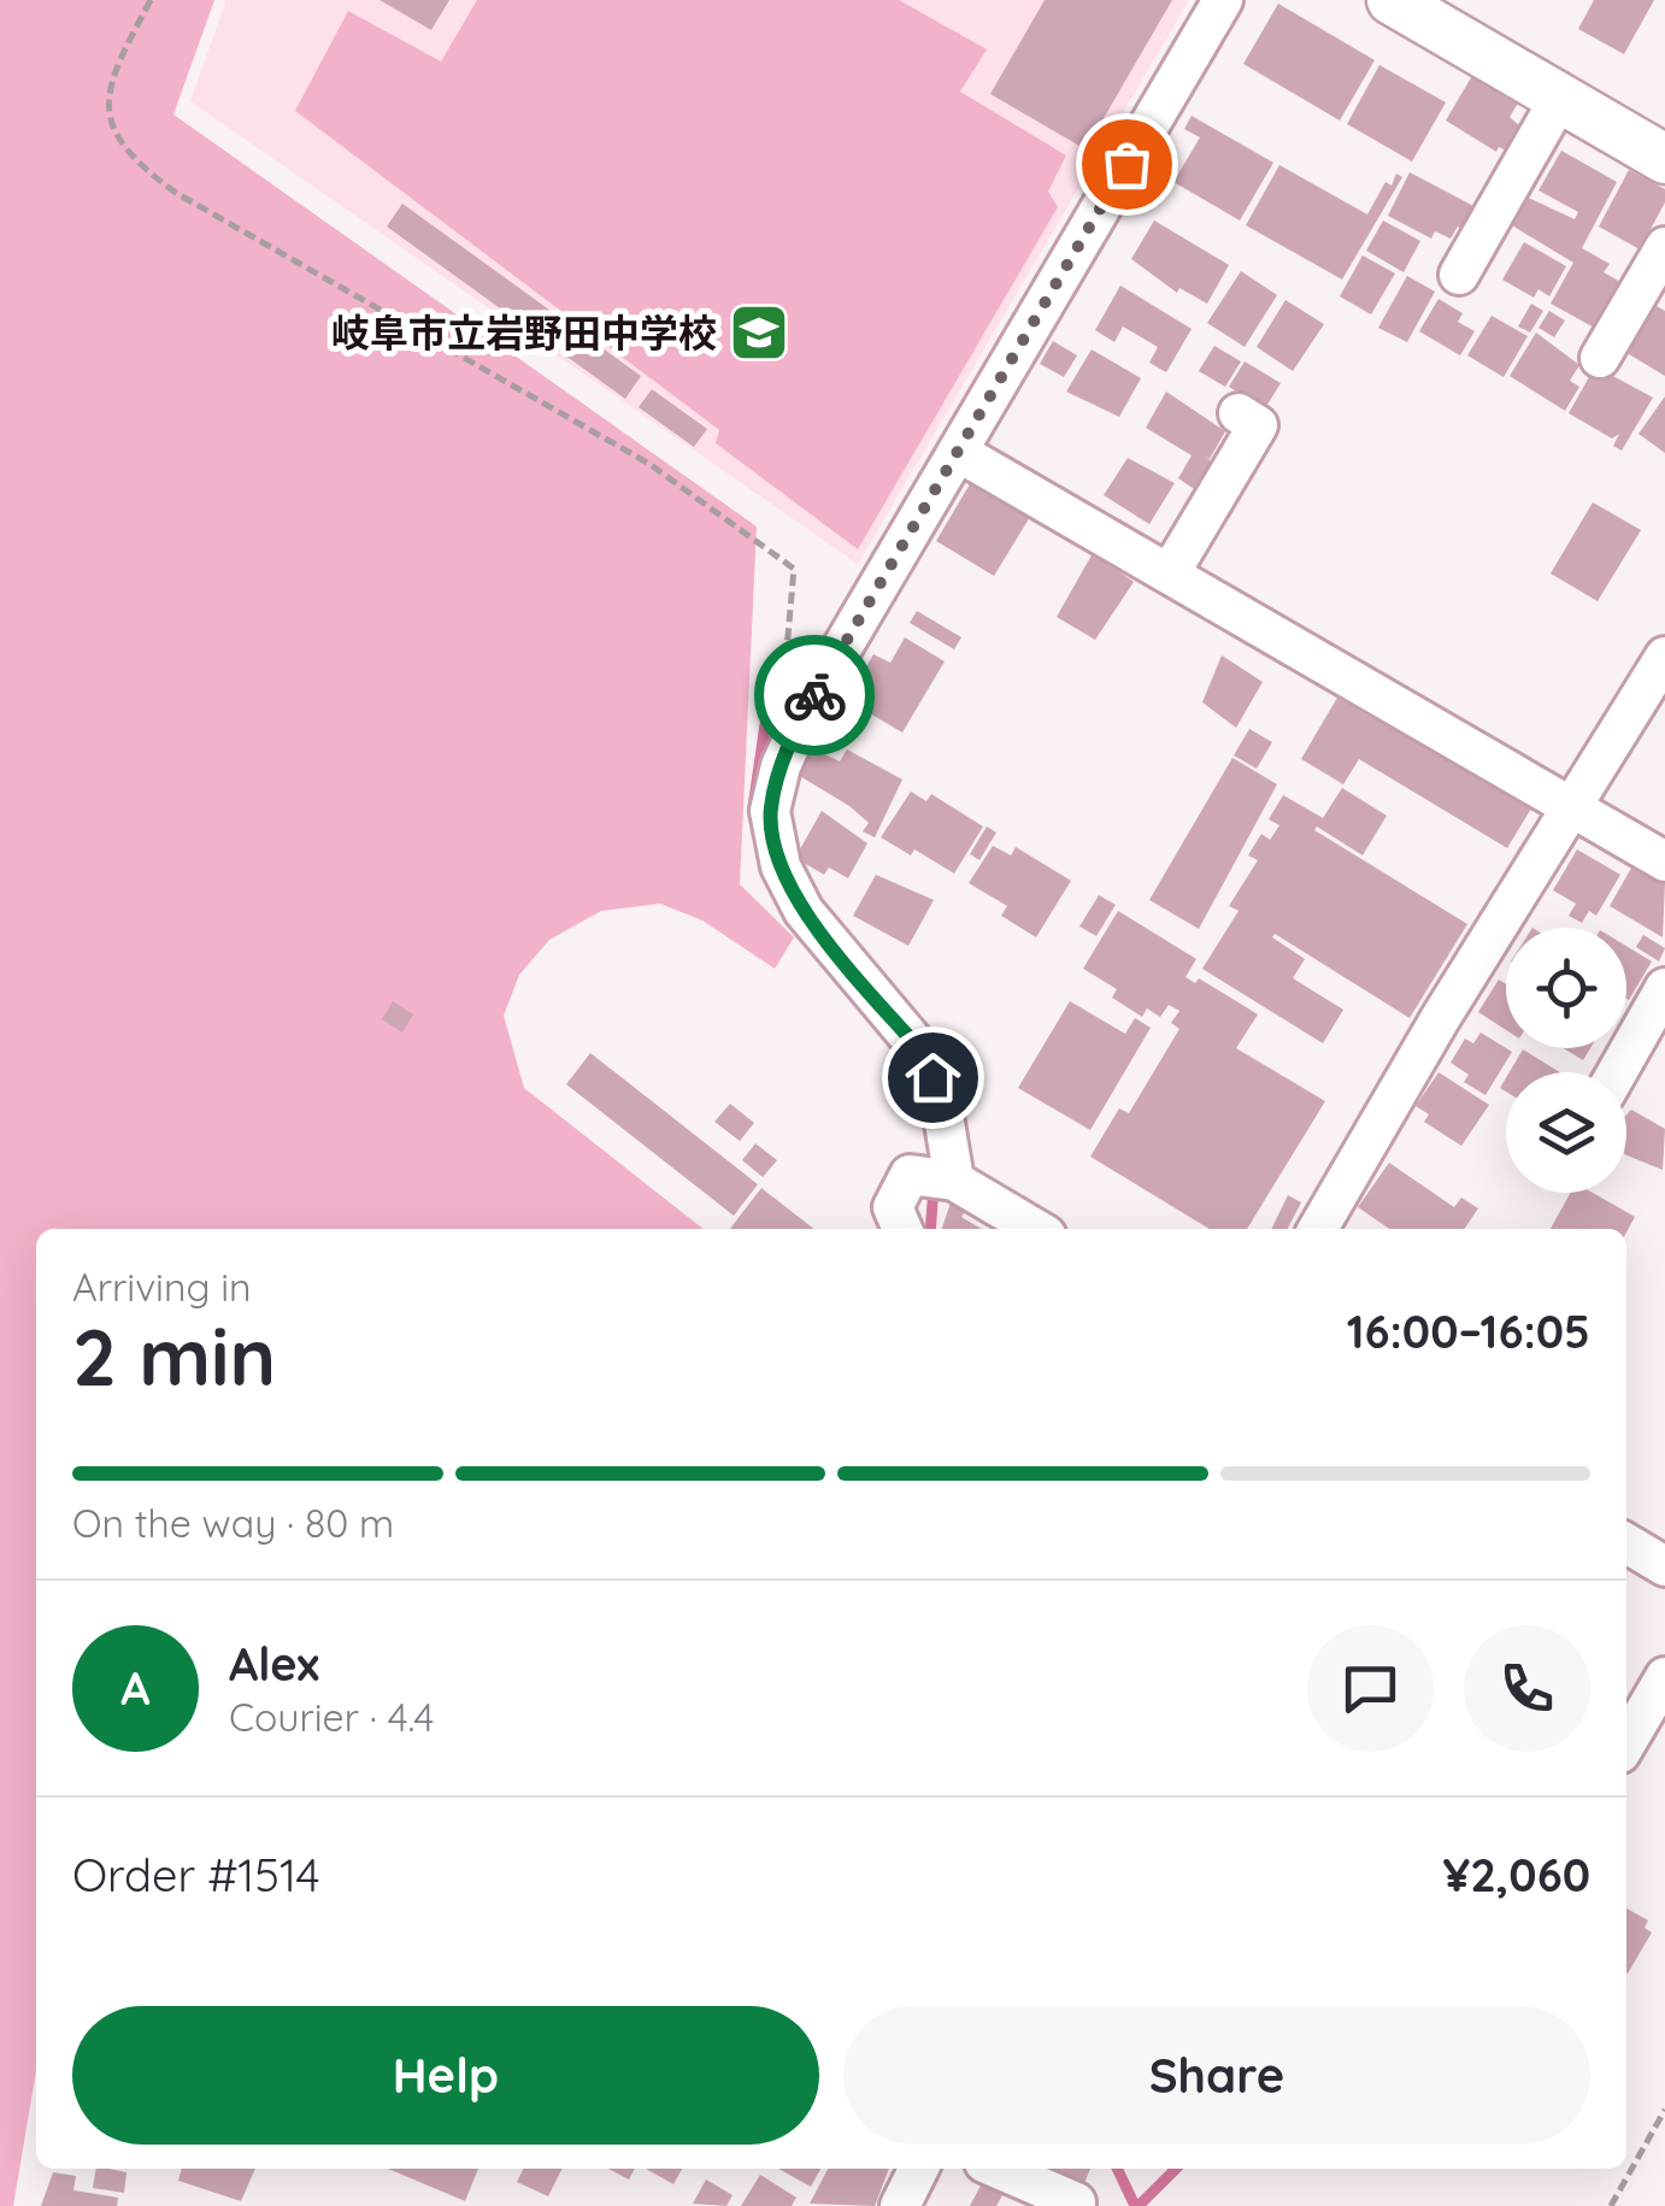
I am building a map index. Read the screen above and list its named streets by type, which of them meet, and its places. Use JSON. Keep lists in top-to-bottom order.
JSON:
{
  "places": {
    "school or university": ["岐阜市立岩野田中学校"]
  },
  "page": {
    "heading": ["2 min", "Arriving in", "16:00–16:05"],
    "panel": [
      "Alex",
      "Courier · 4.4",
      "Order #1514",
      "¥2,060"
    ],
    "bar": "On the way · 80 m",
    "round": "A",
    "buttons": ["Help", "Share"]
  }
}
